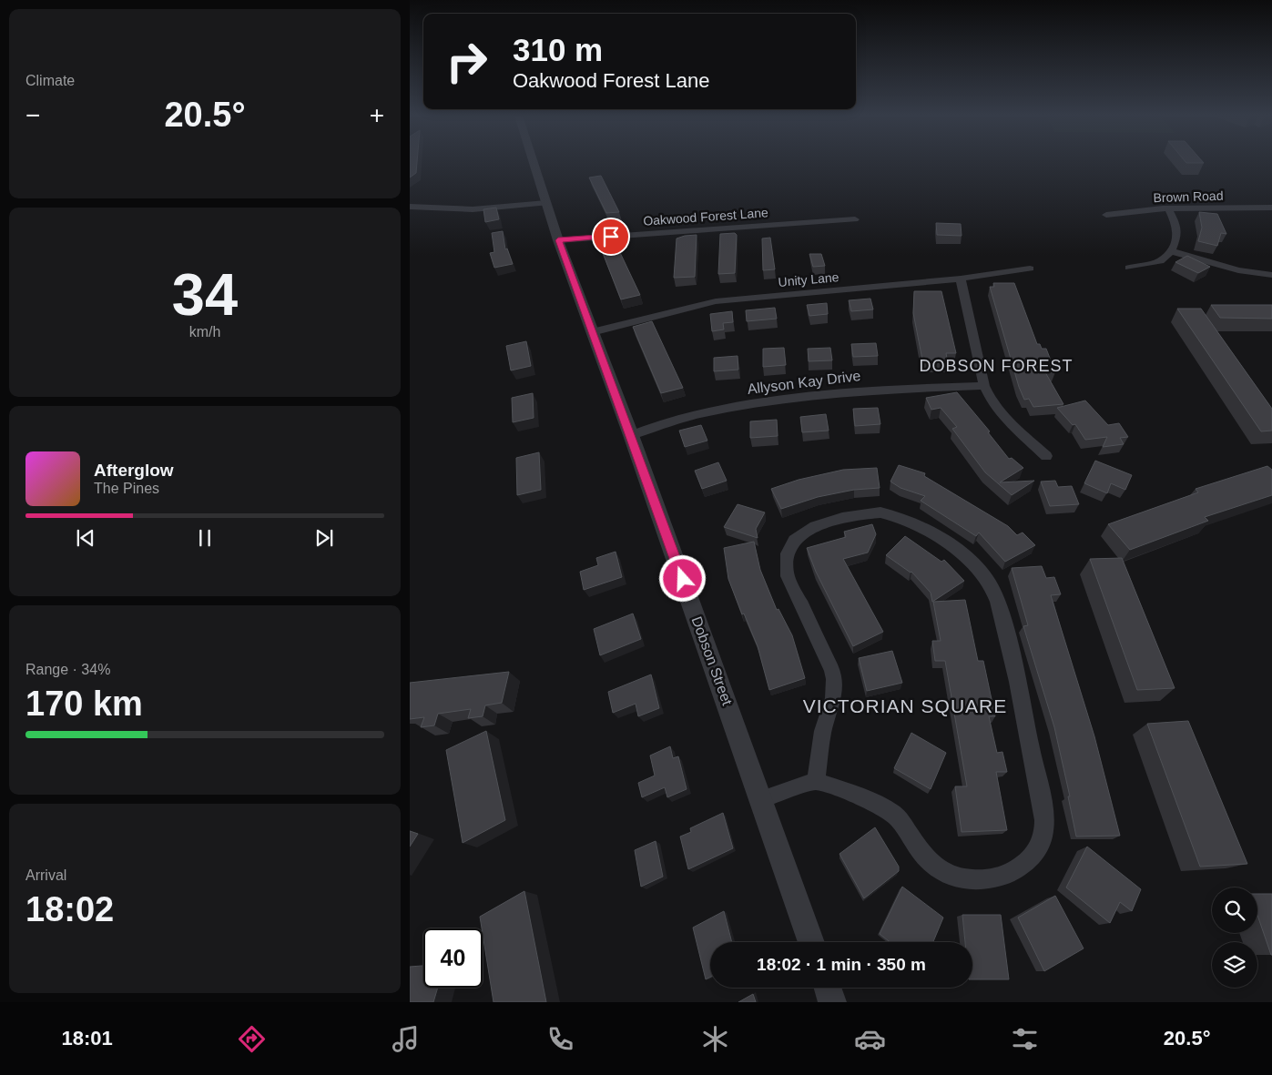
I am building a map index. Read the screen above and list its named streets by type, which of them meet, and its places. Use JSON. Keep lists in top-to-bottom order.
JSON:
{
  "streets": {
    "street": [
      "Brown Road",
      "Oakwood Forest Lane",
      "Unity Lane",
      "Allyson Kay Drive",
      "Dobson Street"
    ]
  },
  "crossings": [
    ["Oakwood Forest Lane", "Dobson Street"],
    ["Unity Lane", "Dobson Street"],
    ["Allyson Kay Drive", "Dobson Street"]
  ],
  "districts": ["DOBSON FOREST", "VICTORIAN SQUARE"],
  "page": {
    "tile": [
      "Climate",
      ["34", "km/h"],
      ["Range · 34%", "170 km"],
      ["Arrival", "18:02"]
    ],
    "turn": ["310 m", "Oakwood Forest Lane"],
    "heat": ["−", "20.5°", "+"],
    "song": ["Afterglow", "The Pines"],
    "limit": "40",
    "trip": "18:02 · 1 min · 350 m",
    "tabs": ["18:01", "20.5°"]
  }
}
